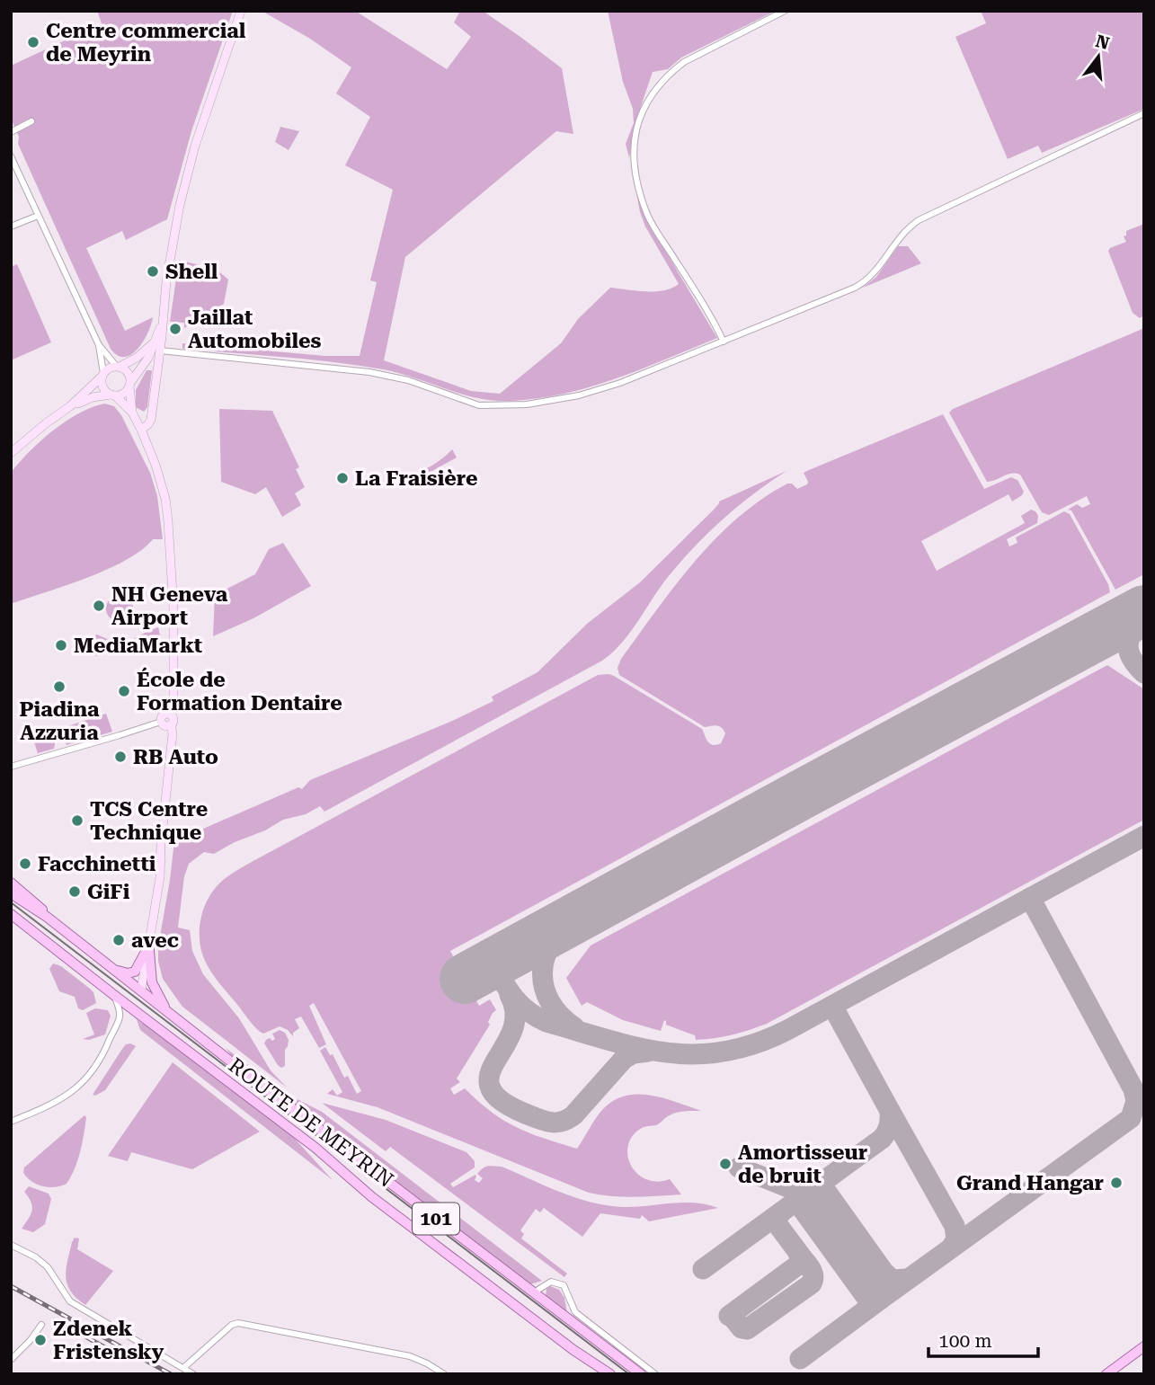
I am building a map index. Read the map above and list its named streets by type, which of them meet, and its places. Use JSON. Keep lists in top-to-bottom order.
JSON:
{
  "streets": {
    "main road": ["ROUTE DE MEYRIN", "101"]
  },
  "places": [
    "Centre commercial de Meyrin",
    "Shell",
    "Jaillat Automobiles",
    "La Fraisière",
    "NH Geneva Airport",
    "MediaMarkt",
    "Piadina Azzuria",
    "École de Formation Dentaire",
    "RB Auto",
    "TCS Centre Technique",
    "Facchinetti",
    "GiFi",
    "avec",
    "Amortisseur de bruit",
    "Grand Hangar",
    "Zdenek Fristensky"
  ],
  "scale_bar": "100 m",
  "north": "top"
}
